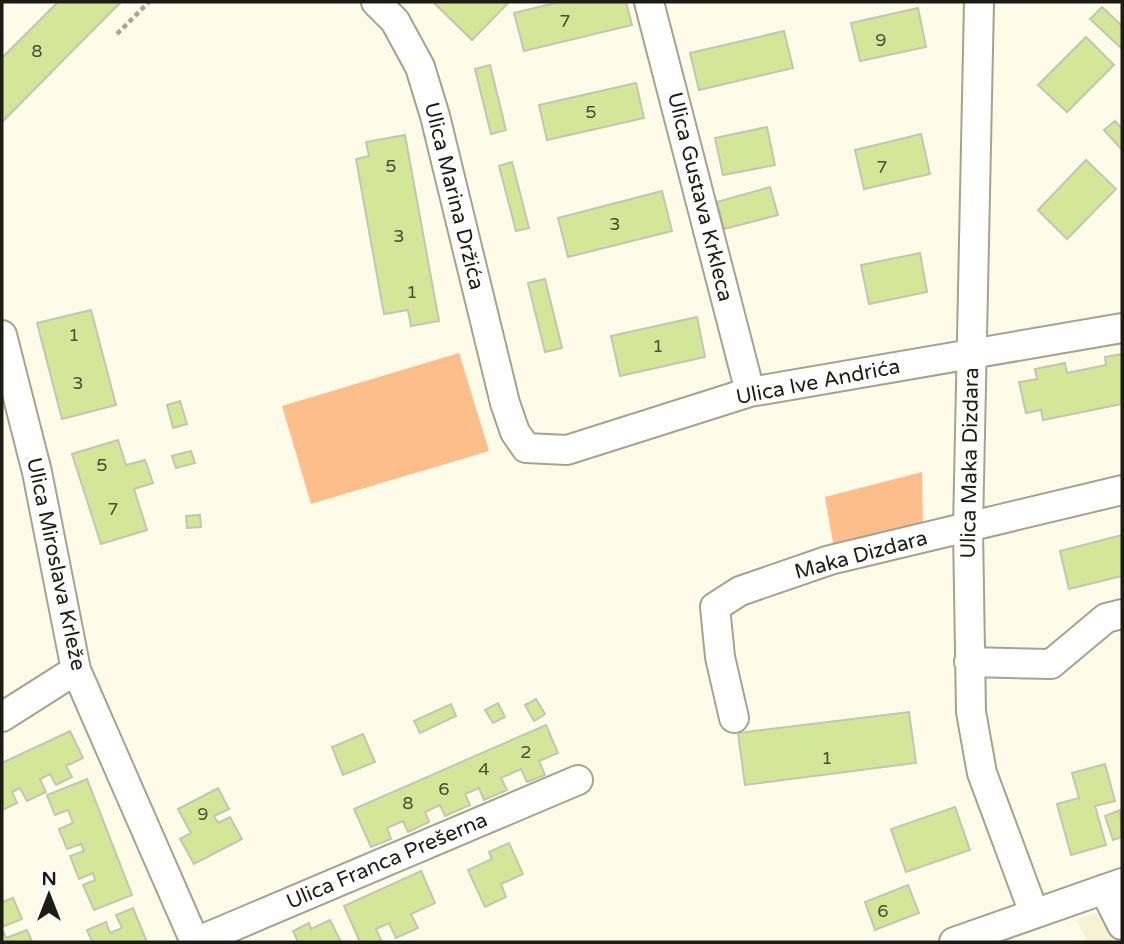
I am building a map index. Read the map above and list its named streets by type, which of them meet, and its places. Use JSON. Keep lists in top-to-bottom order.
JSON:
{
  "streets": {
    "street": [
      "Ulica Marina Držića",
      "Ulica Gustava Krkleca",
      "Ulica Ive Andrića",
      "Ulica Maka Dizdara",
      "Maka Dizdara",
      "Ulica Miroslava Krleže",
      "Ulica Franca Prešerna"
    ]
  },
  "crossings": [
    ["Ulica Marina Držića", "Ulica Ive Andrića"],
    ["Ulica Gustava Krkleca", "Ulica Ive Andrića"],
    ["Ulica Ive Andrića", "Ulica Maka Dizdara"],
    ["Ulica Maka Dizdara", "Maka Dizdara"],
    ["Ulica Miroslava Krleže", "Ulica Franca Prešerna"]
  ],
  "house_numbers": [
    "7",
    "9",
    "8",
    "5",
    "5",
    "7",
    "3",
    "3",
    "1",
    "1",
    "1",
    "3",
    "5",
    "7",
    "2",
    "1",
    "4",
    "6",
    "8",
    "9",
    "6"
  ],
  "north": "top"
}
